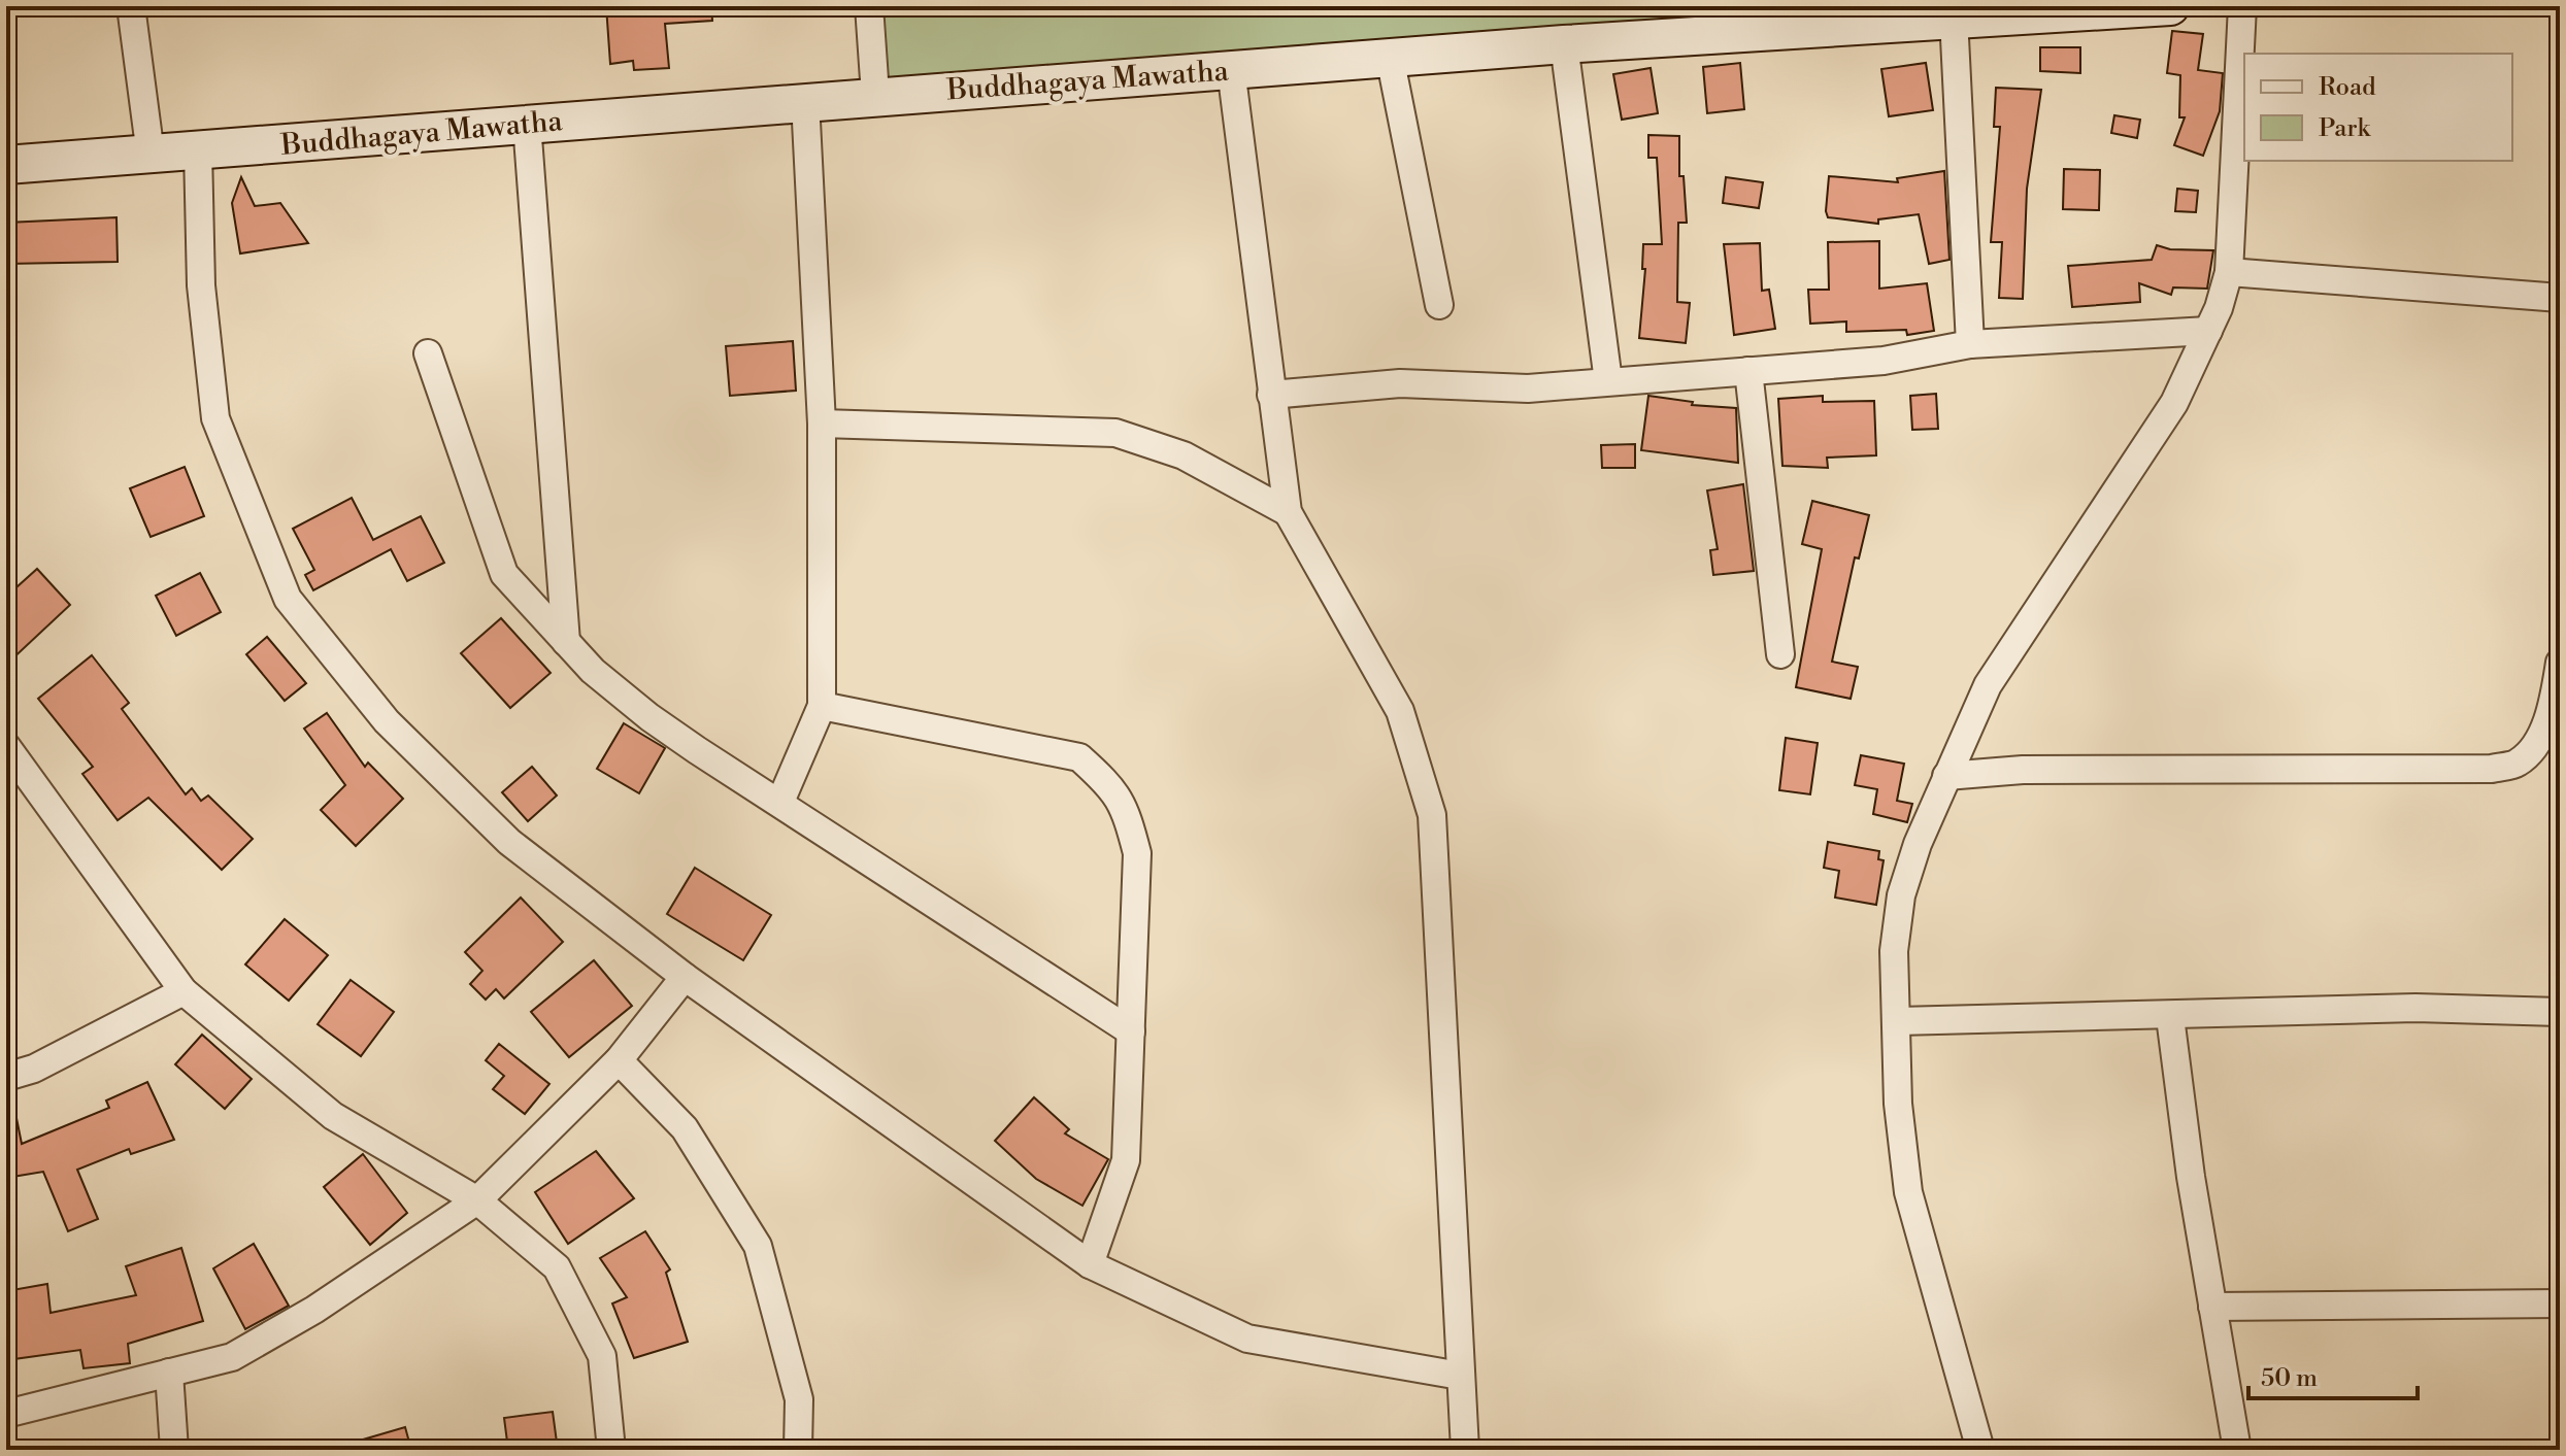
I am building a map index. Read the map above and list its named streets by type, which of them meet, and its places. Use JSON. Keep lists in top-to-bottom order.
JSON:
{
  "streets": {
    "main road": ["Buddhagaya Mawatha"]
  },
  "legend": ["Road", "Park"],
  "scale_bar": "50 m"
}
